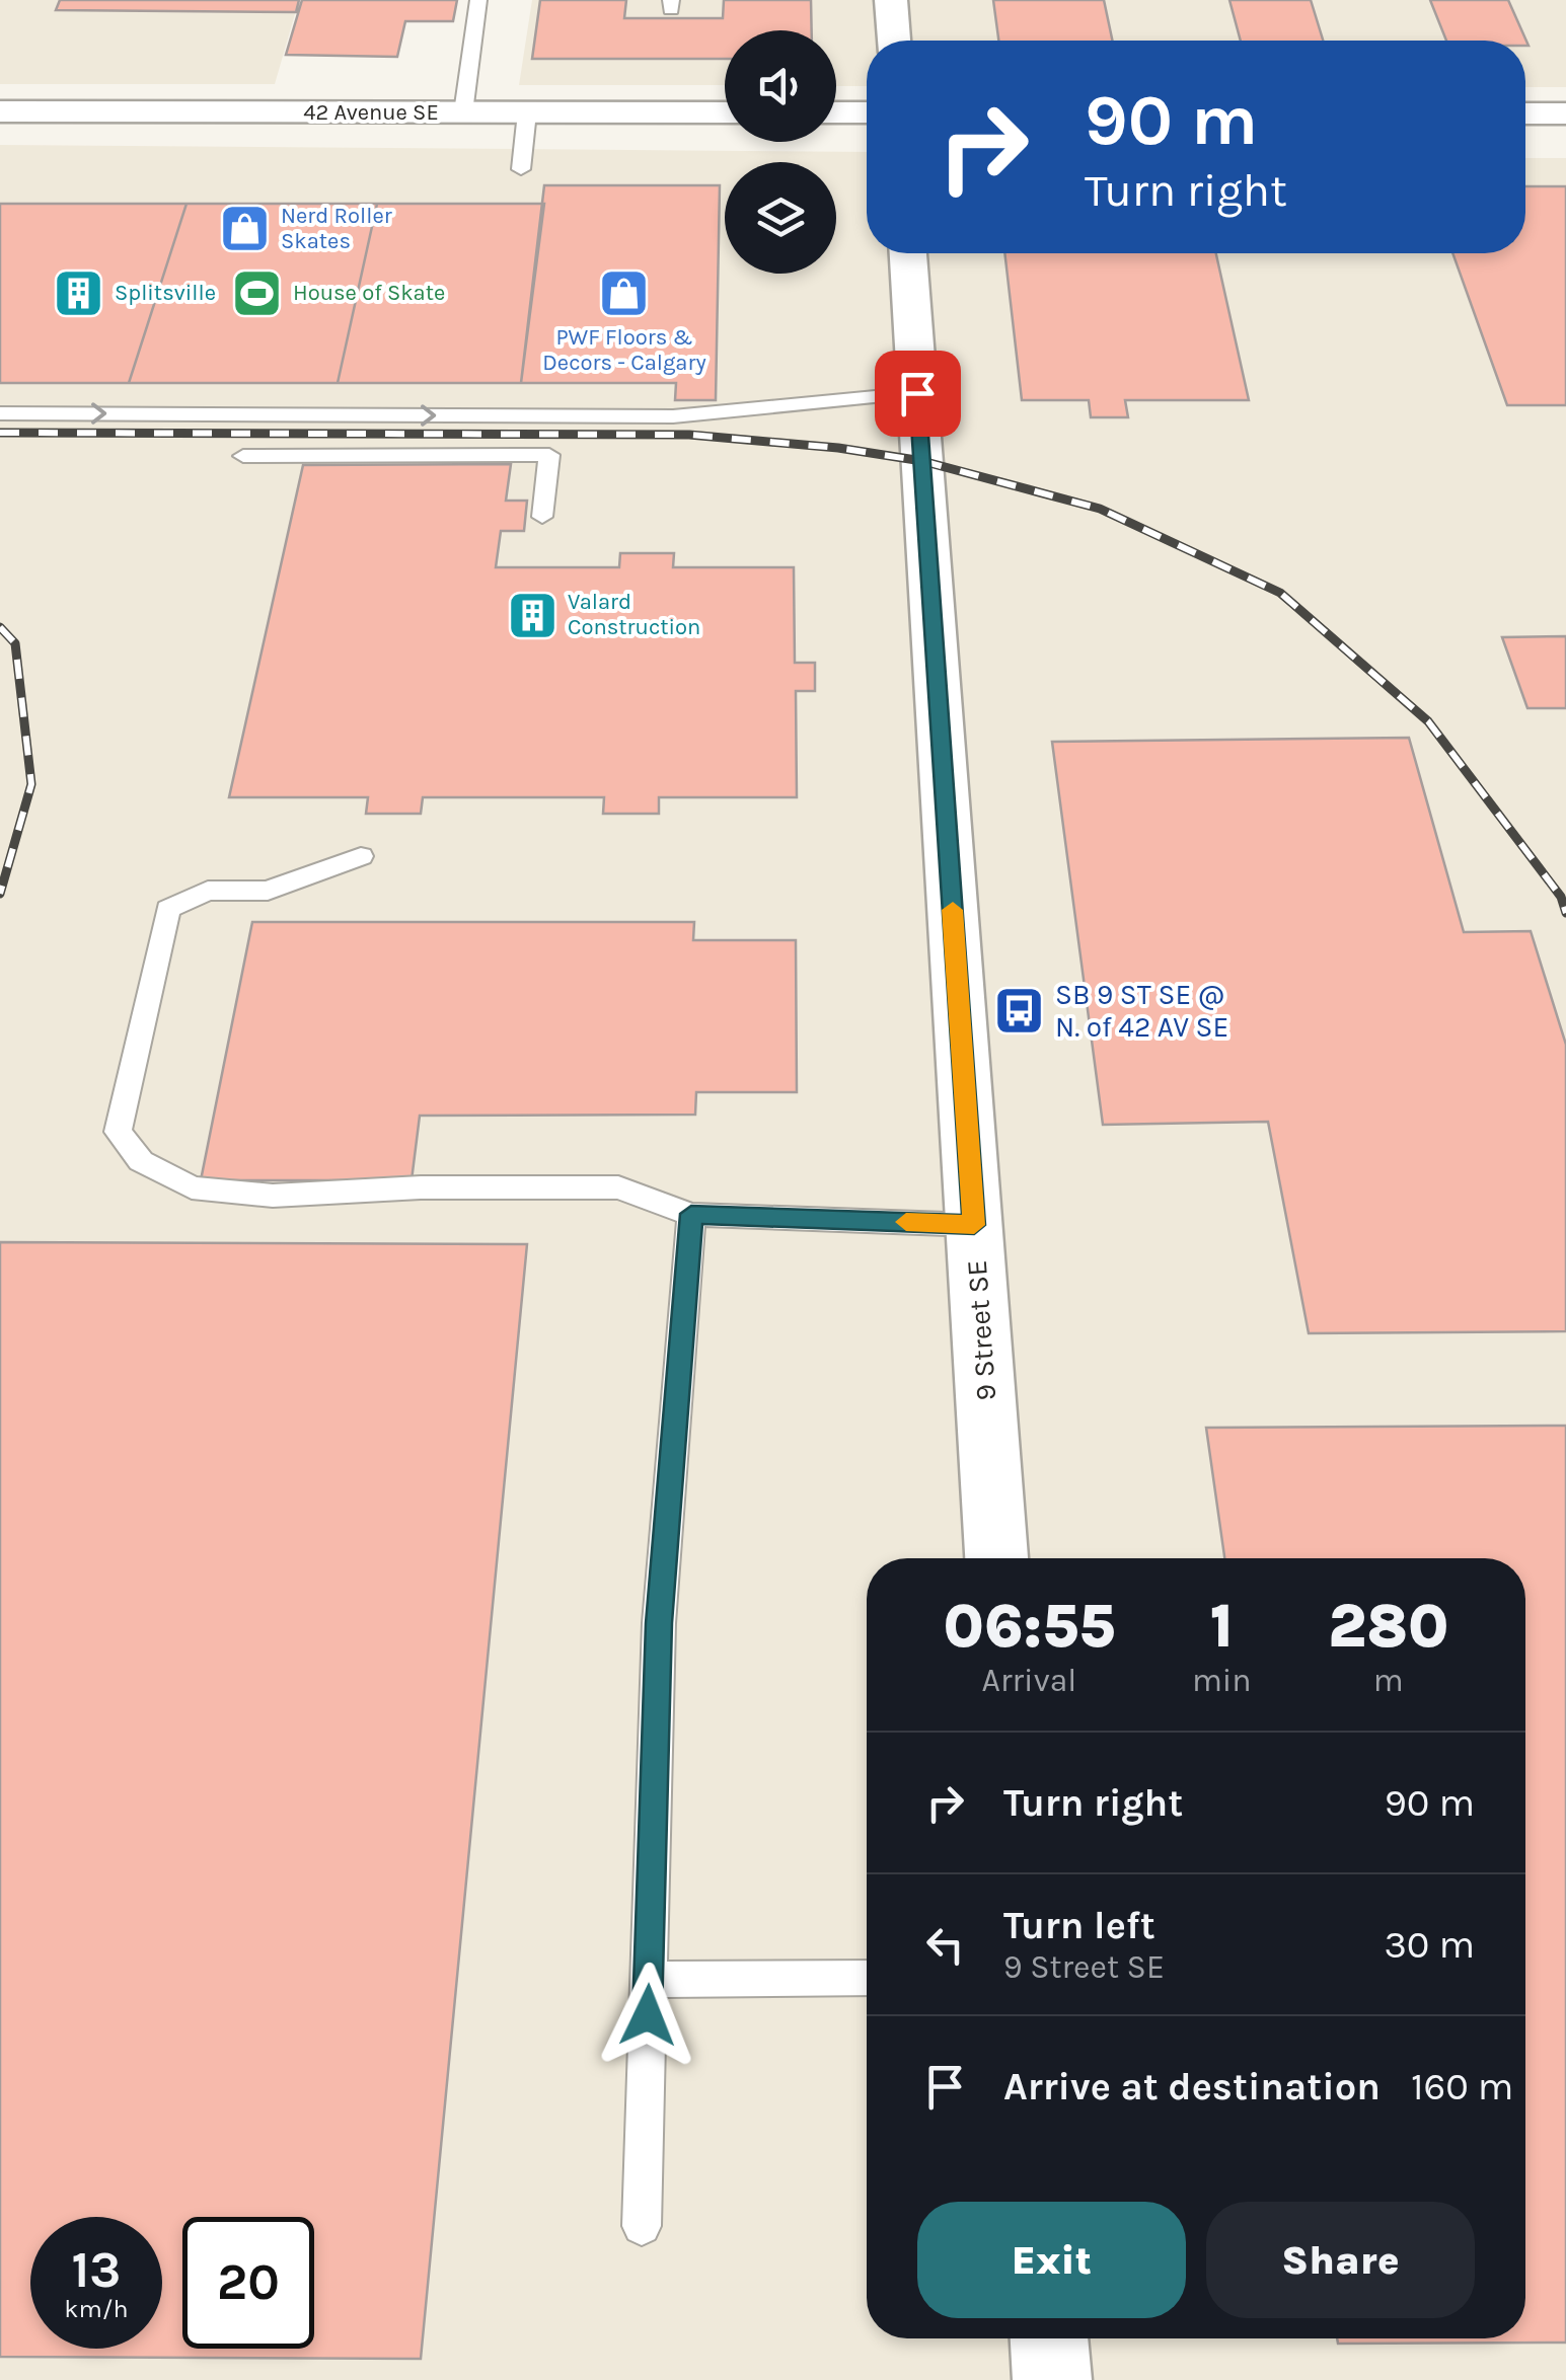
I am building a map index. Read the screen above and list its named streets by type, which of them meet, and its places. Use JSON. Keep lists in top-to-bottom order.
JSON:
{
  "streets": {
    "street": ["42 Avenue SE", "9 Street SE"]
  },
  "places": {
    "shop": ["Nerd Roller Skates", "PWF Floors & Decors - Calgary"],
    "building": ["Splitsville", "Valard Construction"],
    "sports": ["House of Skate"],
    "bus stop": ["SB 9 ST SE @ N. of 42 AV SE"]
  },
  "page": {
    "turn": ["90 m", "Turn right"],
    "eta": [
      "06:55",
      "Arrival",
      "1",
      "min",
      "280",
      "m"
    ],
    "list": [
      {
        "name": "Turn right",
        "value": "90 m"
      },
      {
        "name": "Turn left",
        "note": "9 Street SE",
        "value": "30 m"
      },
      {
        "name": "Arrive at destination",
        "value": "160 m"
      }
    ],
    "buttons": ["Exit", "Share"],
    "speed": "13 km/h",
    "limit": "20"
  }
}
